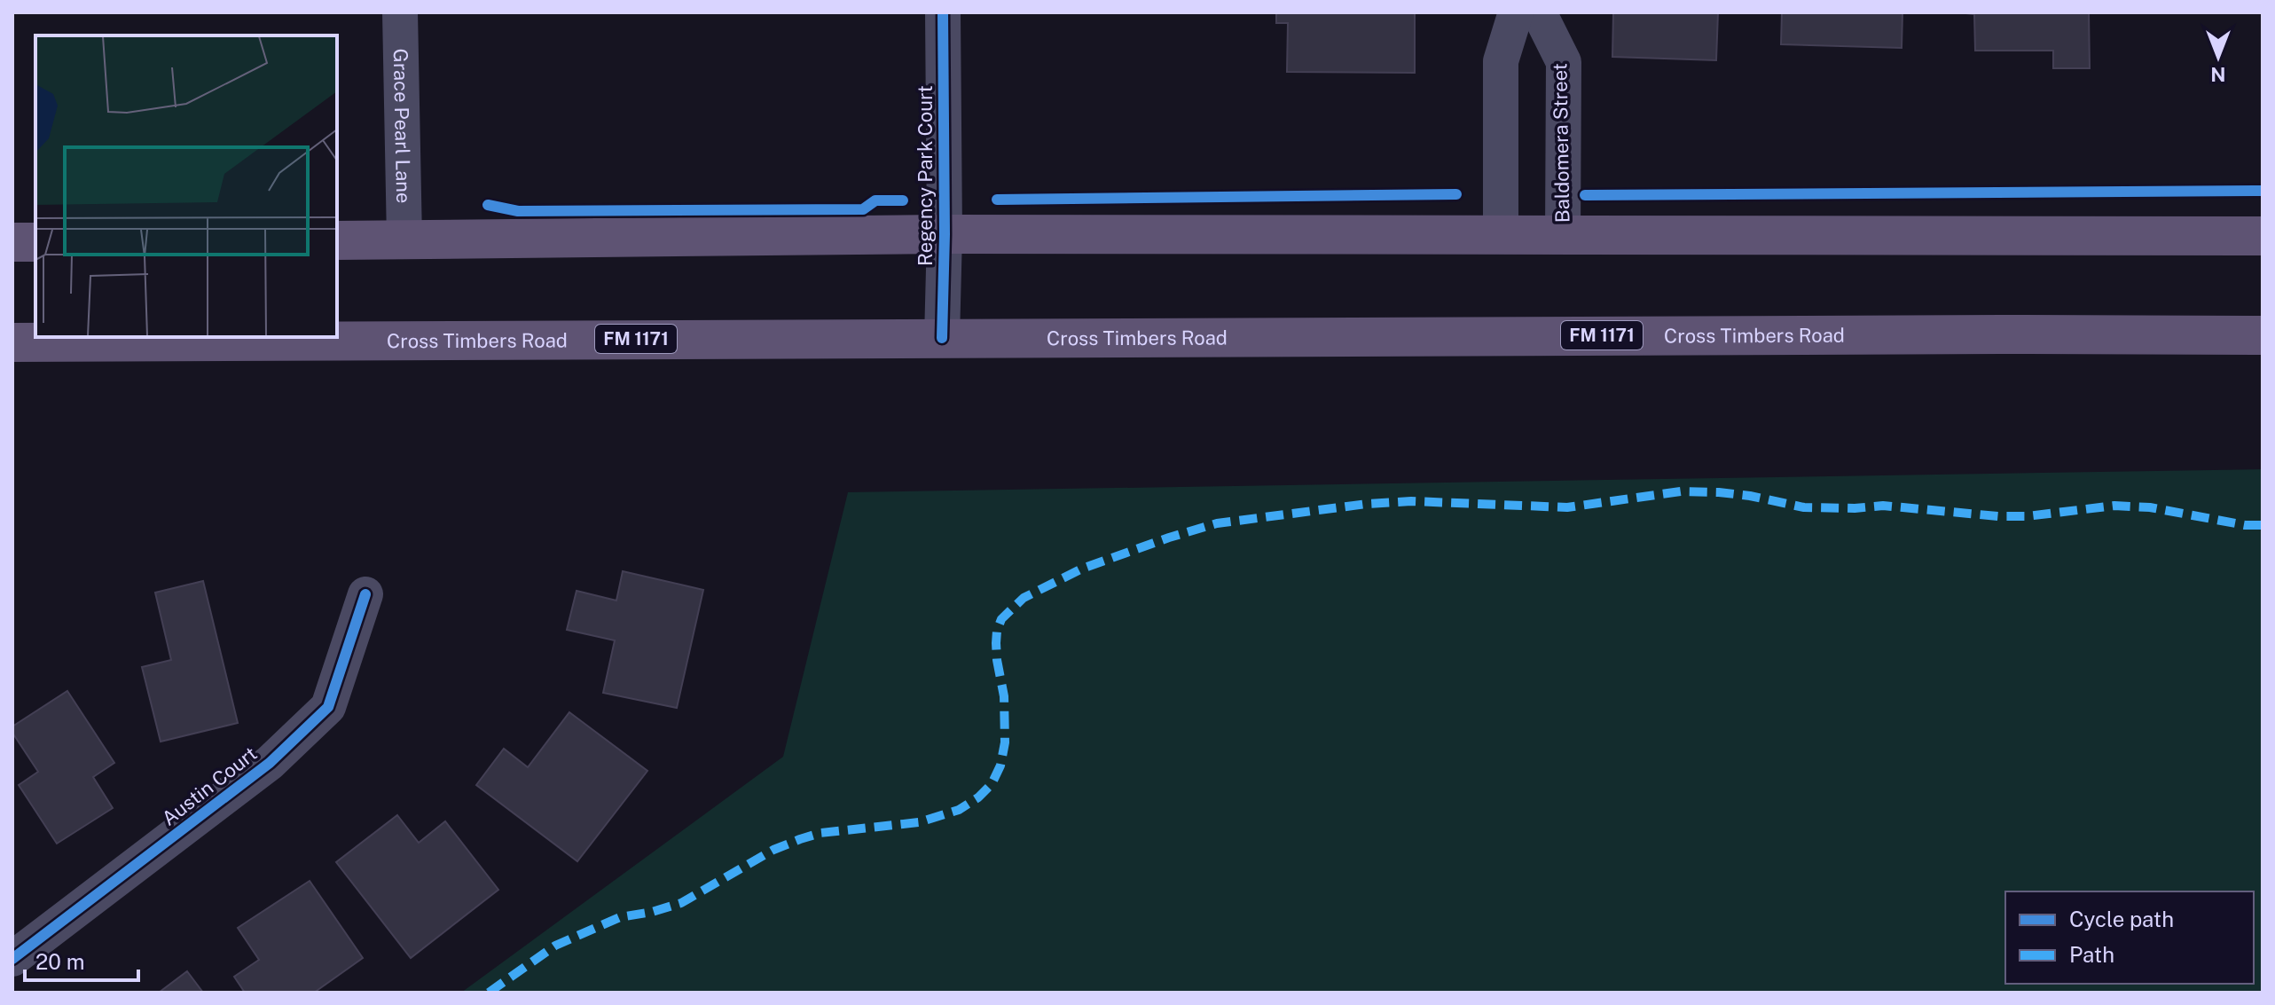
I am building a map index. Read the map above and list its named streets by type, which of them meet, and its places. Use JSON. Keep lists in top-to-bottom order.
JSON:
{
  "streets": {
    "main road": ["FM 1171", "Cross Timbers Road"],
    "street": [
      "Grace Pearl Lane",
      "Baldomera Street",
      "Regency Park Court",
      "Austin Court"
    ]
  },
  "crossings": [
    ["Regency Park Court", "Cross Timbers Road"]
  ],
  "legend": ["Cycle path", "Path"],
  "scale_bar": "20 m",
  "north": "bottom"
}
